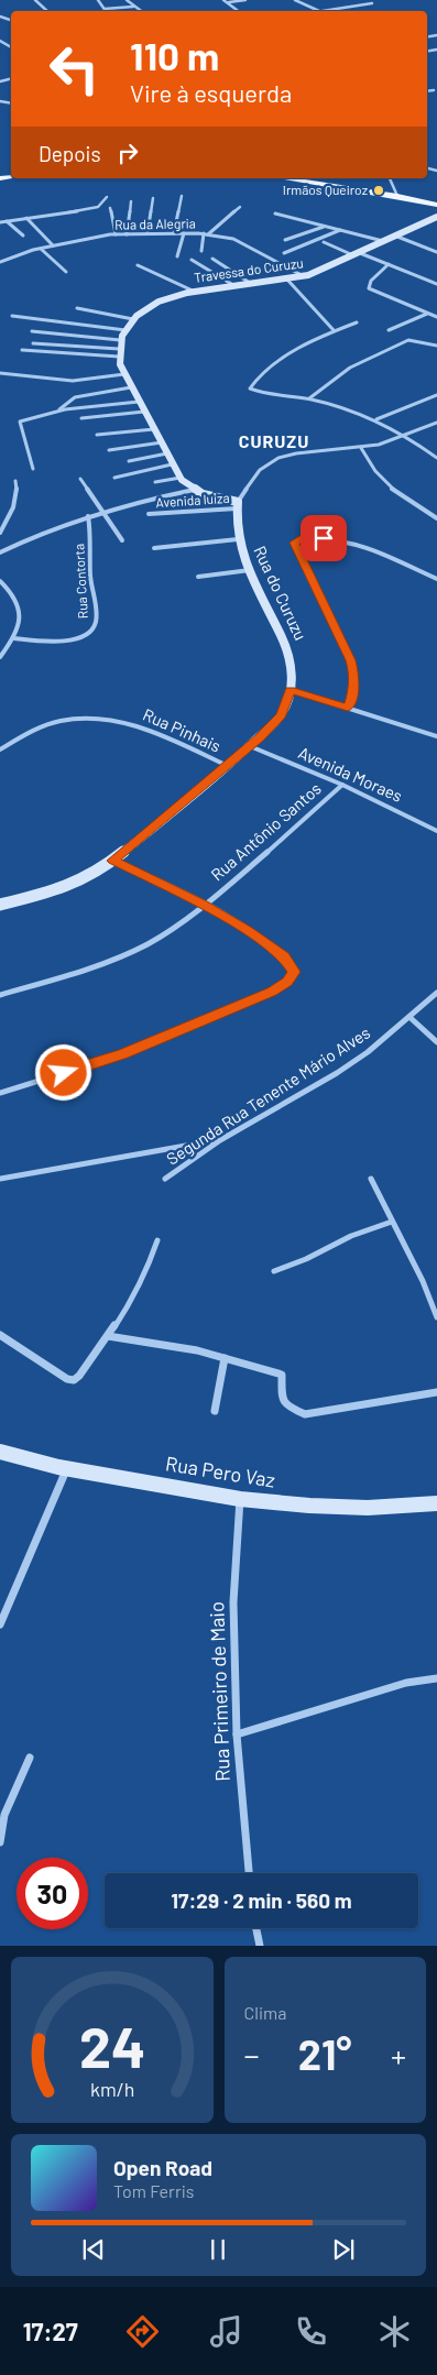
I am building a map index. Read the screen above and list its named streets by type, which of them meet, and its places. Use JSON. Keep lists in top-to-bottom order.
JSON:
{
  "streets": {
    "street": [
      "Rua da Alegria",
      "Travessa do Curuzu",
      "Avenida luiza",
      "Rua Contorta",
      "Rua do Curuzu",
      "Rua Pinhais",
      "Avenida Moraes",
      "Rua Antônio Santos",
      "Segunda Rua Tenente Mário Alves",
      "Rua Pero Vaz",
      "Rua Primeiro de Maio"
    ]
  },
  "crossings": [
    ["Rua da Alegria", "Travessa do Curuzu"],
    ["Avenida luiza", "Rua do Curuzu"],
    ["Rua do Curuzu", "Rua Pinhais"],
    ["Rua do Curuzu", "Avenida Moraes"],
    ["Avenida Moraes", "Rua Antônio Santos"],
    ["Rua Pero Vaz", "Rua Primeiro de Maio"]
  ],
  "districts": ["CURUZU"],
  "places": ["Irmãos Queiroz"],
  "page": {
    "turn": ["110 m", "Vire à esquerda"],
    "then": "Depois",
    "limit": "30",
    "trip": "17:29 · 2 min · 560 m",
    "tile": "Clima",
    "heat": ["−", "21°", "+"],
    "song": ["Open Road", "Tom Ferris"],
    "tabs": "17:27",
    "gauge": ["24", "km/h"]
  }
}
